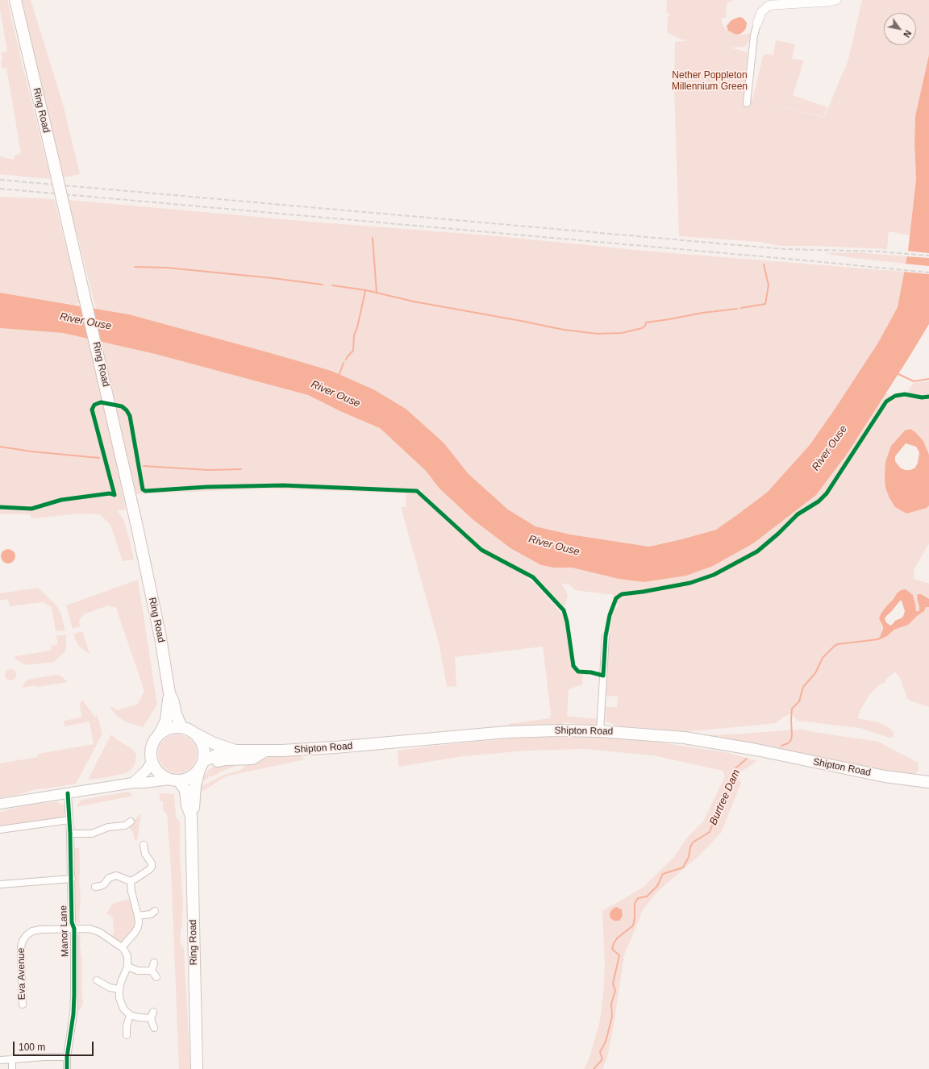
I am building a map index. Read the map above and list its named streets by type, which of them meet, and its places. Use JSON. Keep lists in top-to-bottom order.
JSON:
{
  "streets": {
    "highway": ["Ring Road", "Shipton Road"],
    "street": ["Manor Lane", "Eva Avenue"]
  },
  "crossings": [
    ["Ring Road", "Shipton Road"],
    ["Manor Lane", "Eva Avenue"]
  ],
  "water": ["River Ouse", "Burtree Dam"],
  "parks": ["Nether Poppleton Millennium Green"],
  "scale_bar": "100 m",
  "north": "bottom right"
}
